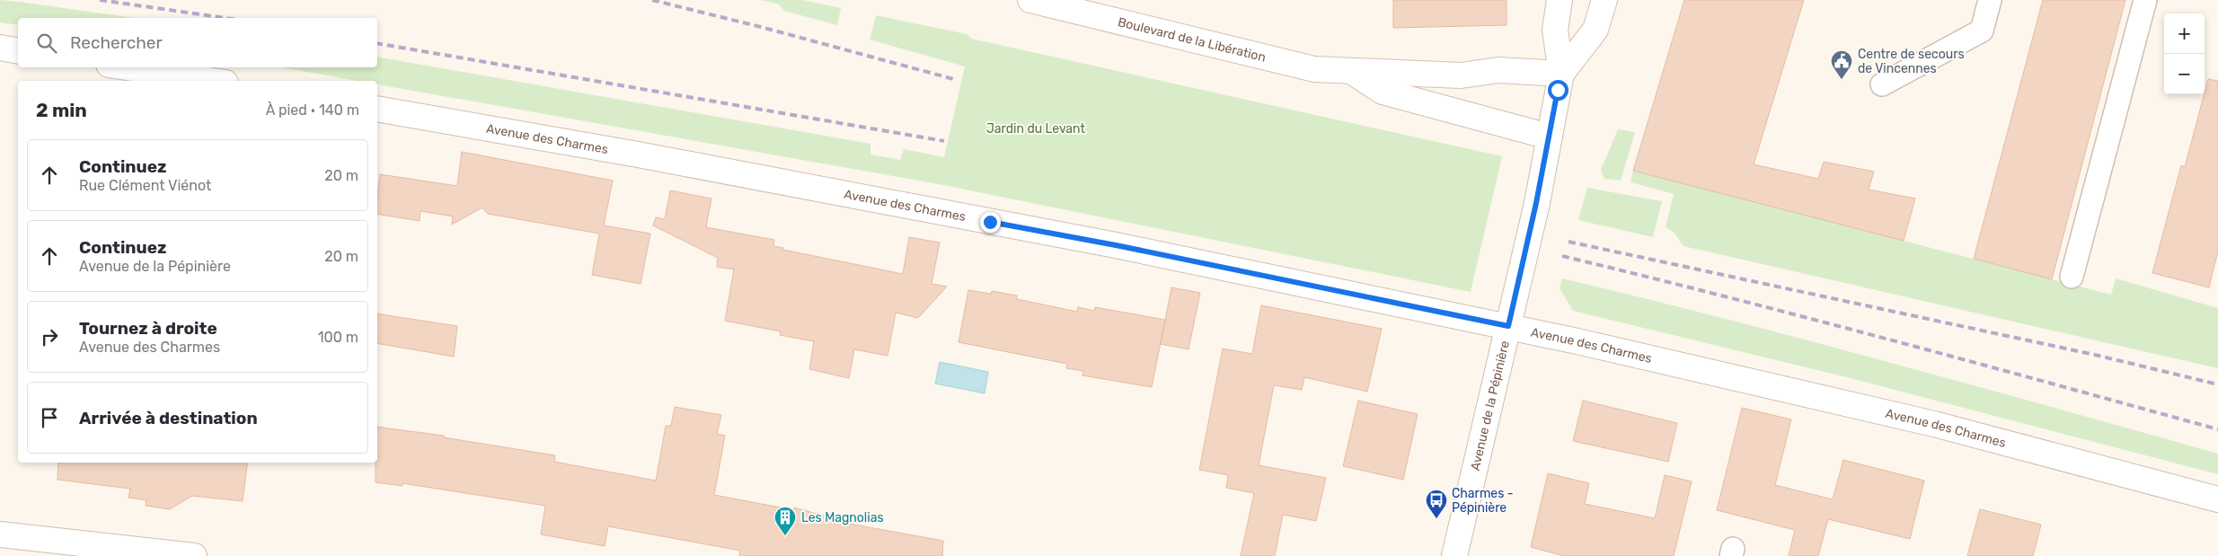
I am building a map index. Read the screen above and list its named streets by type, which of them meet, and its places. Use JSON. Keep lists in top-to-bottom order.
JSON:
{
  "streets": {
    "street": ["Boulevard de la Libération", "Avenue des Charmes", "Avenue de la Pépinière"]
  },
  "crossings": [
    ["Boulevard de la Libération", "Avenue de la Pépinière"],
    ["Avenue des Charmes", "Avenue de la Pépinière"]
  ],
  "parks": ["Jardin du Levant"],
  "places": {
    "public building": ["Centre de secours de Vincennes"],
    "bus stop": ["Charmes - Pépinière"],
    "building": ["Les Magnolias"]
  },
  "page": {
    "map_buttons": ["+", "−"],
    "search": "Rechercher",
    "heading": ["2 min", "À pied · 140 m"],
    "list": [
      ["Continuez", "Rue Clément Viénot", "20 m"],
      ["Continuez", "Avenue de la Pépinière", "20 m"],
      ["Tournez à droite", "Avenue des Charmes", "100 m"],
      "Arrivée à destination"
    ]
  }
}
